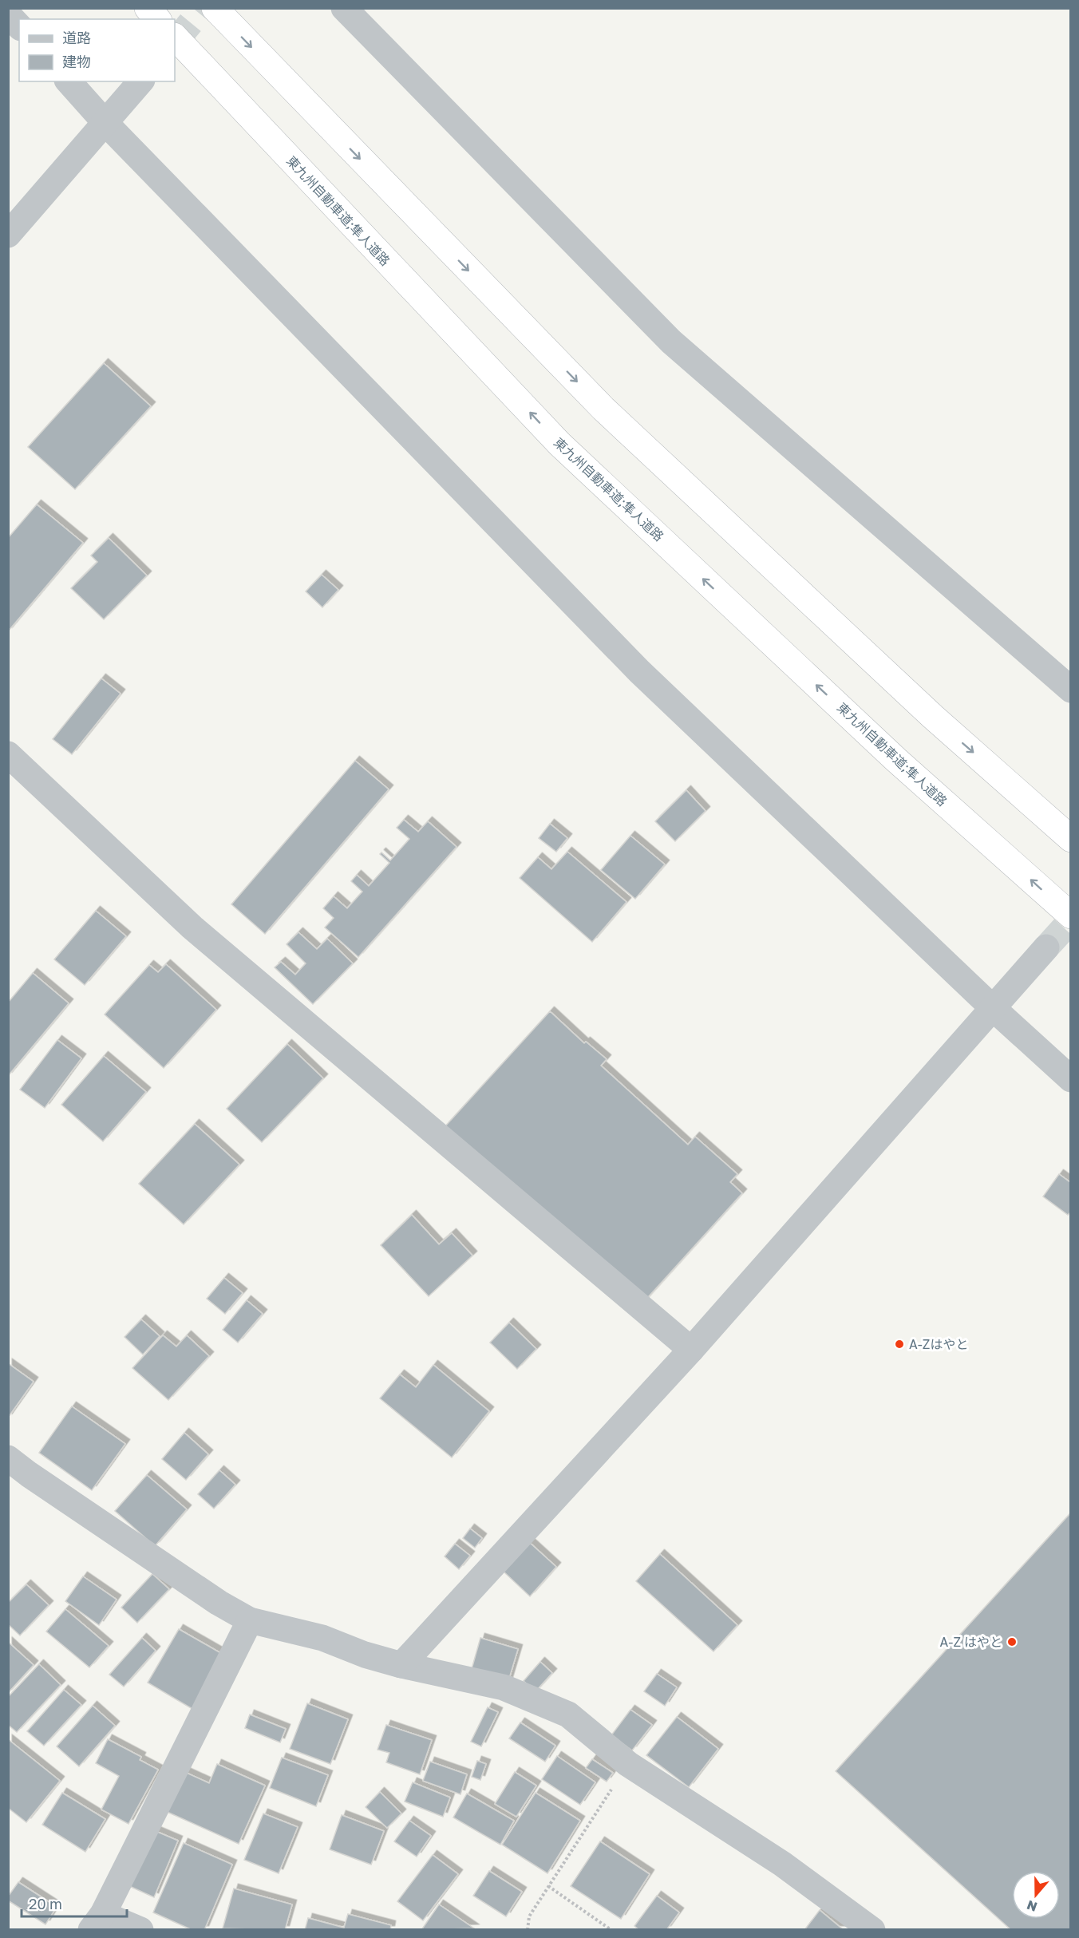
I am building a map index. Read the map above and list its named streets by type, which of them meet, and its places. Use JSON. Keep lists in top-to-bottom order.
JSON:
{
  "streets": {
    "highway": ["東九州自動車道;隼人道路"]
  },
  "places": ["A-Zはやと", "A-Z はやと"],
  "legend": ["道路", "建物"],
  "scale_bar": "20 m",
  "north": "bottom"
}
